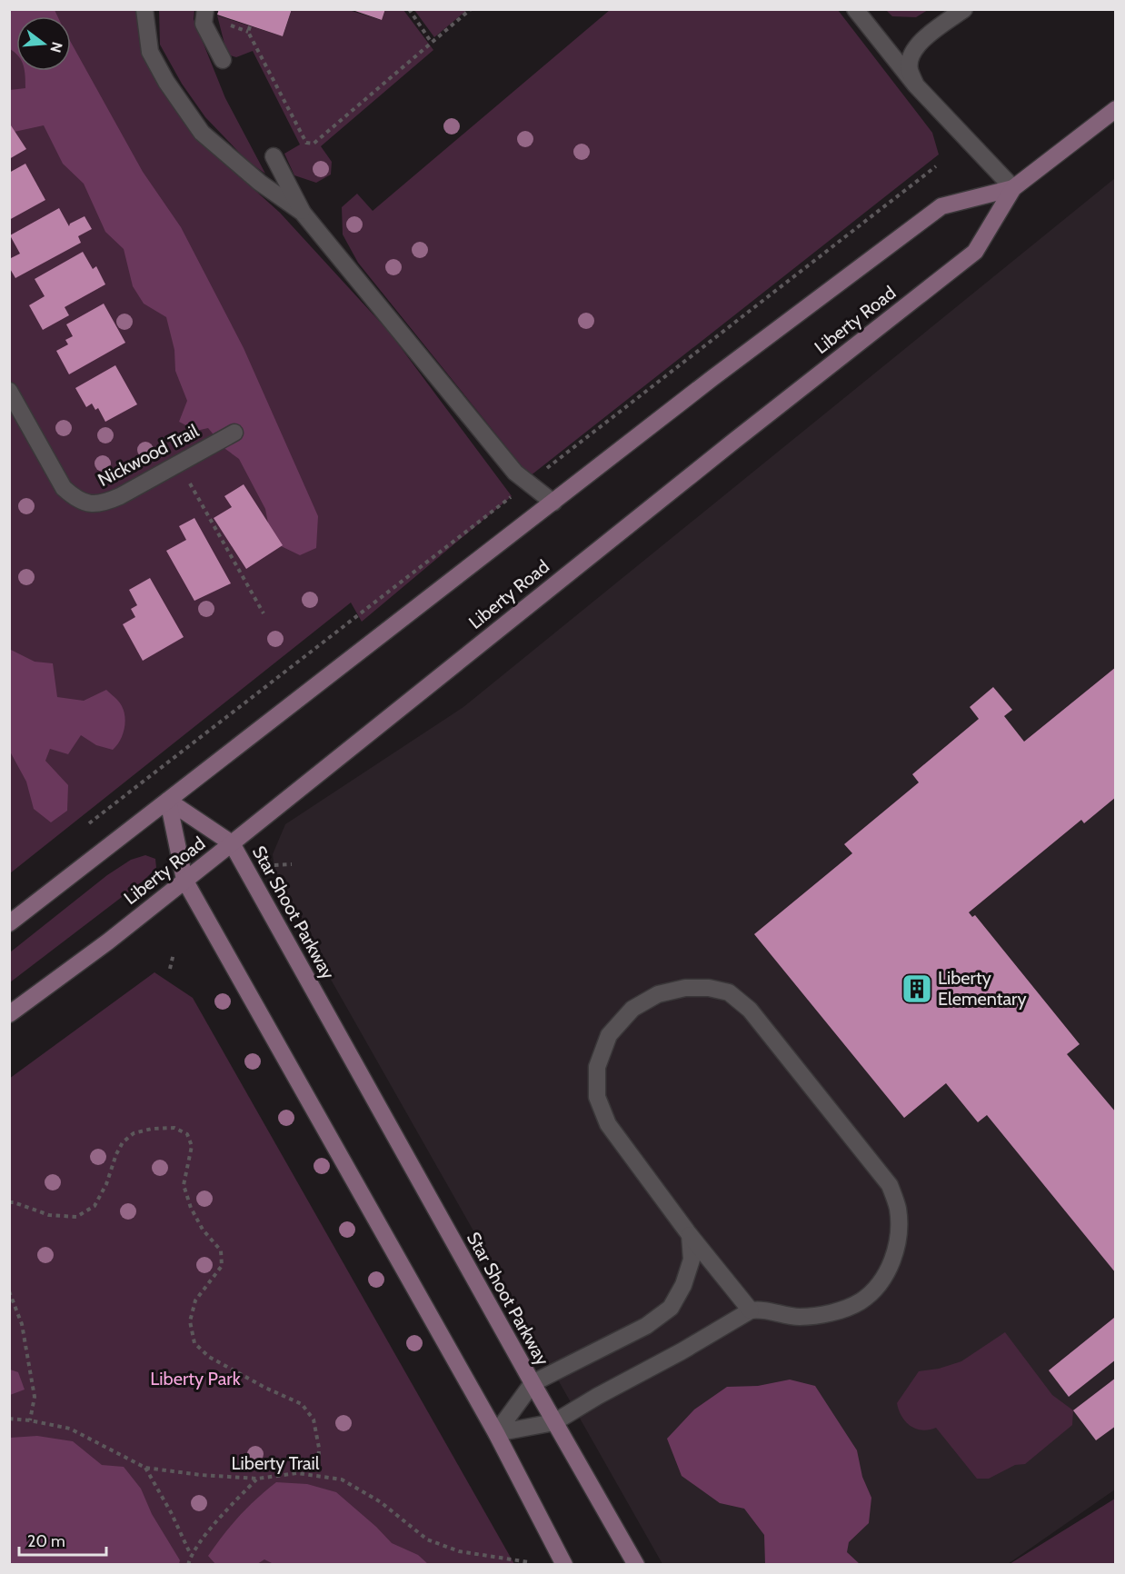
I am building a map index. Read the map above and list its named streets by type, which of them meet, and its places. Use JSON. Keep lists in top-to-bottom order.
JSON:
{
  "streets": {
    "main road": ["Liberty Road", "Star Shoot Parkway"],
    "street": ["Nickwood Trail"],
    "path": ["Liberty Trail"]
  },
  "crossings": [
    ["Liberty Road", "Star Shoot Parkway"]
  ],
  "parks": ["Liberty Park"],
  "places": {
    "building": ["Liberty Elementary"]
  },
  "scale_bar": "20 m",
  "north": "right"
}
